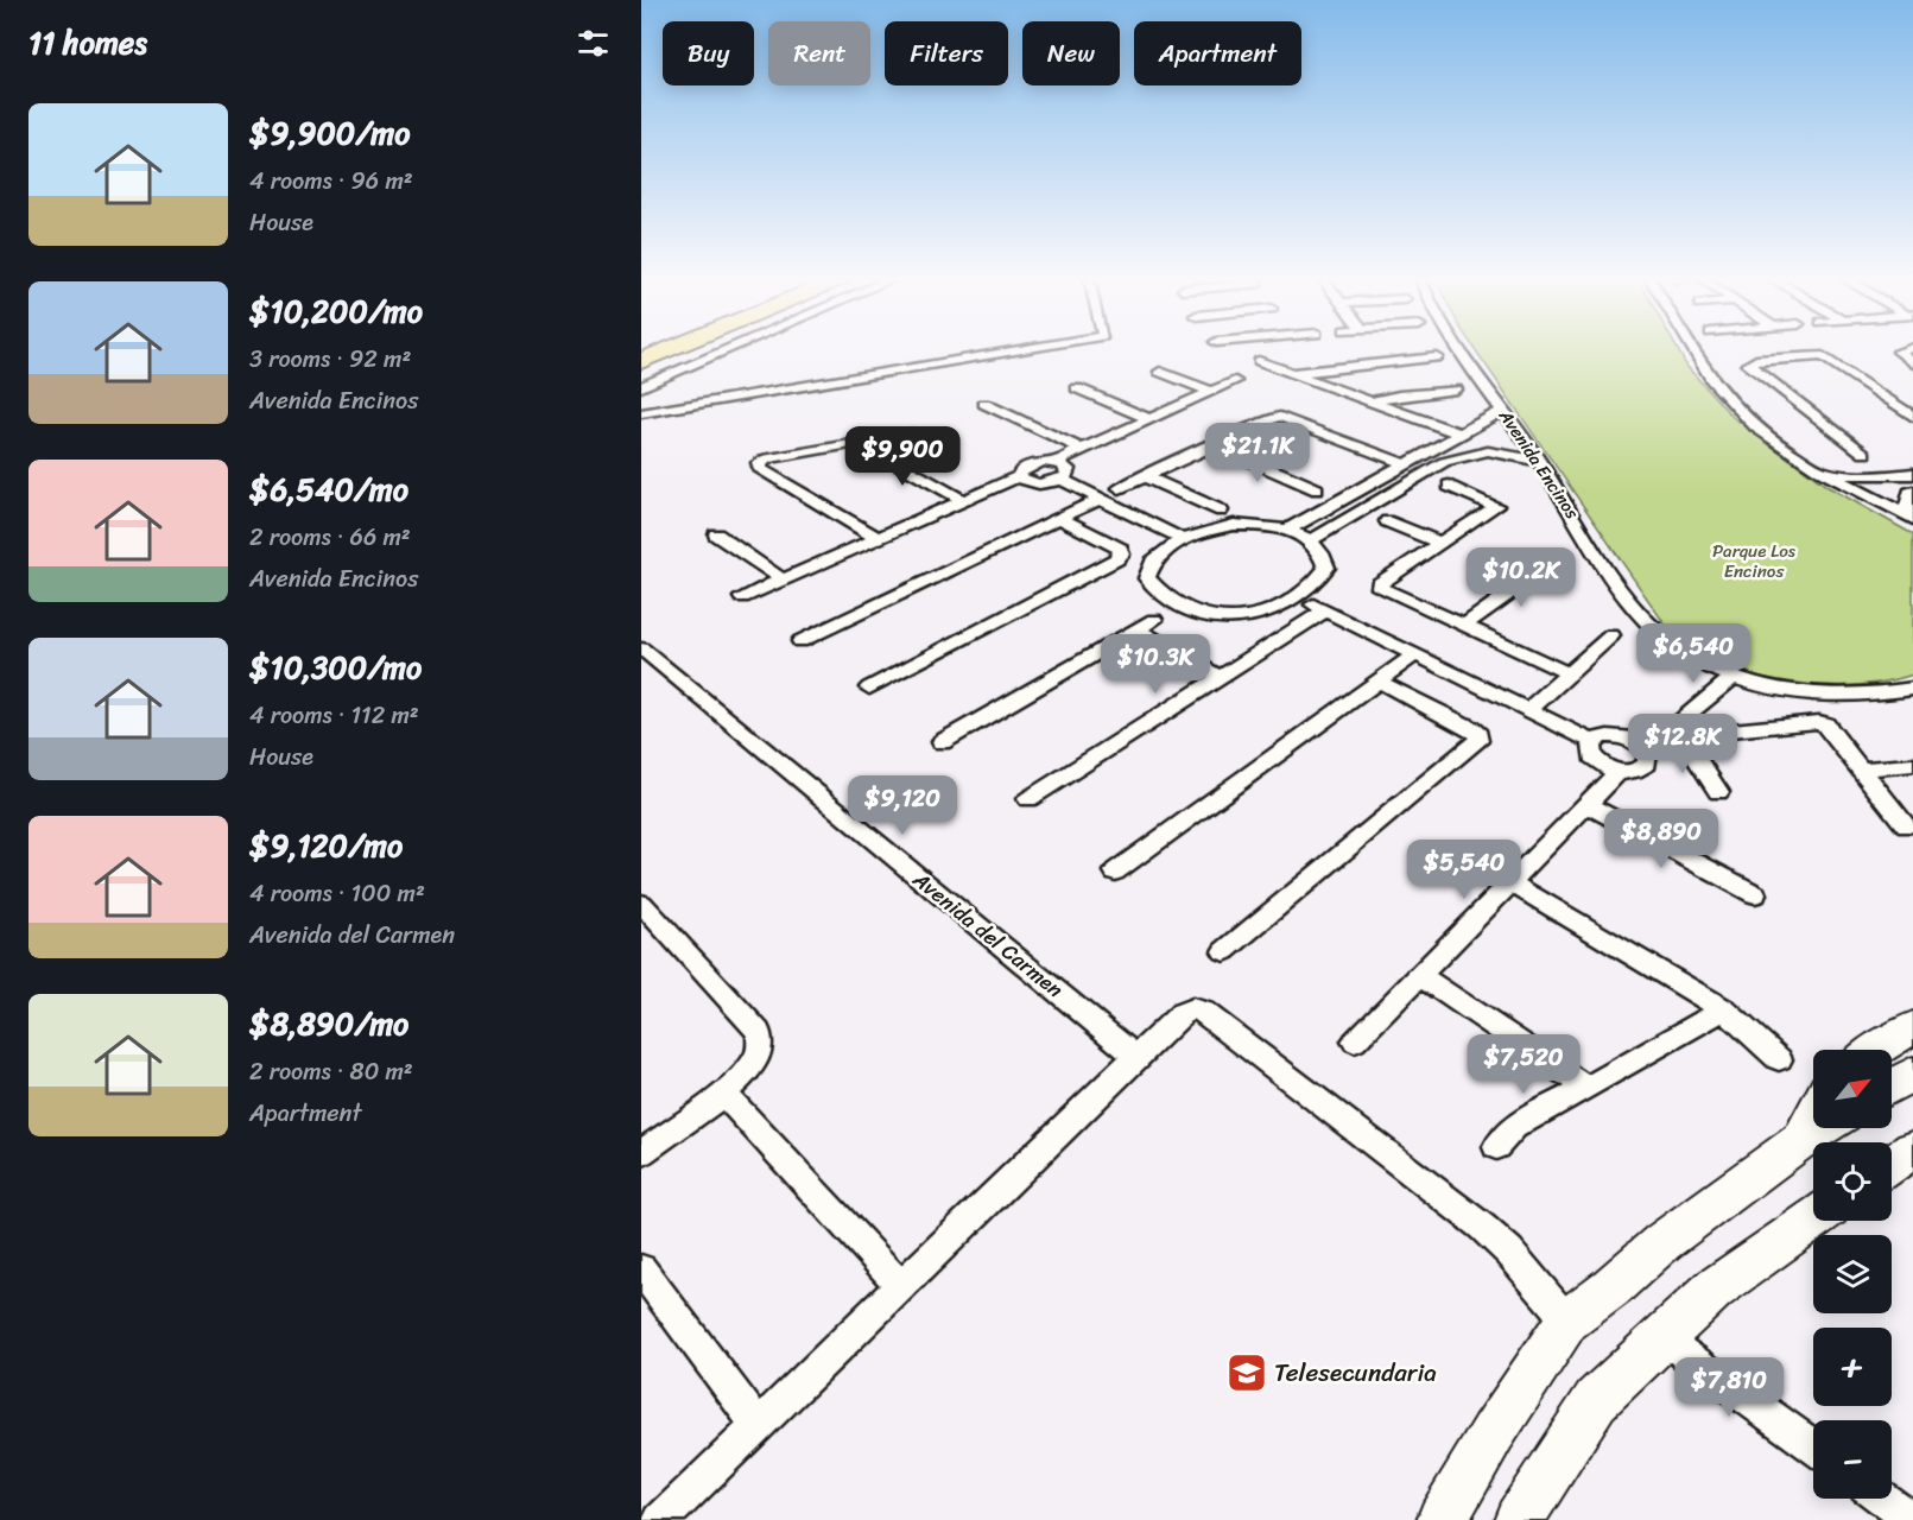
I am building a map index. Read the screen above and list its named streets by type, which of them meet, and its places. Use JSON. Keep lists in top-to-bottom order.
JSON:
{
  "streets": {
    "street": ["Avenida Encinos", "Avenida del Carmen"]
  },
  "parks": ["Parque Los Encinos"],
  "places": {
    "school or university": ["Telesecundaria"]
  },
  "north": "top right",
  "page": {
    "heading": "11 homes",
    "chip": [
      "Buy",
      "Rent",
      "Filters",
      "New",
      "Apartment"
    ],
    "list": [
      {
        "name": "$9,900/mo",
        "note": "4 rooms · 96 m² · House"
      },
      {
        "name": "$10,200/mo",
        "note": "3 rooms · 92 m² · Avenida Encinos"
      },
      {
        "name": "$6,540/mo",
        "note": "2 rooms · 66 m² · Avenida Encinos"
      },
      {
        "name": "$10,300/mo",
        "note": "4 rooms · 112 m² · House"
      },
      {
        "name": "$9,120/mo",
        "note": "4 rooms · 100 m² · Avenida del Carmen"
      },
      {
        "name": "$8,890/mo",
        "note": "2 rooms · 80 m² · Apartment"
      }
    ],
    "price": [
      "$21.1K",
      "$9,900",
      "$10.2K",
      "$6,540",
      "$10.3K",
      "$12.8K",
      "$9,120",
      "$8,890",
      "$5,540",
      "$7,520",
      "$7,810"
    ],
    "map_buttons": ["+", "−"]
  }
}
